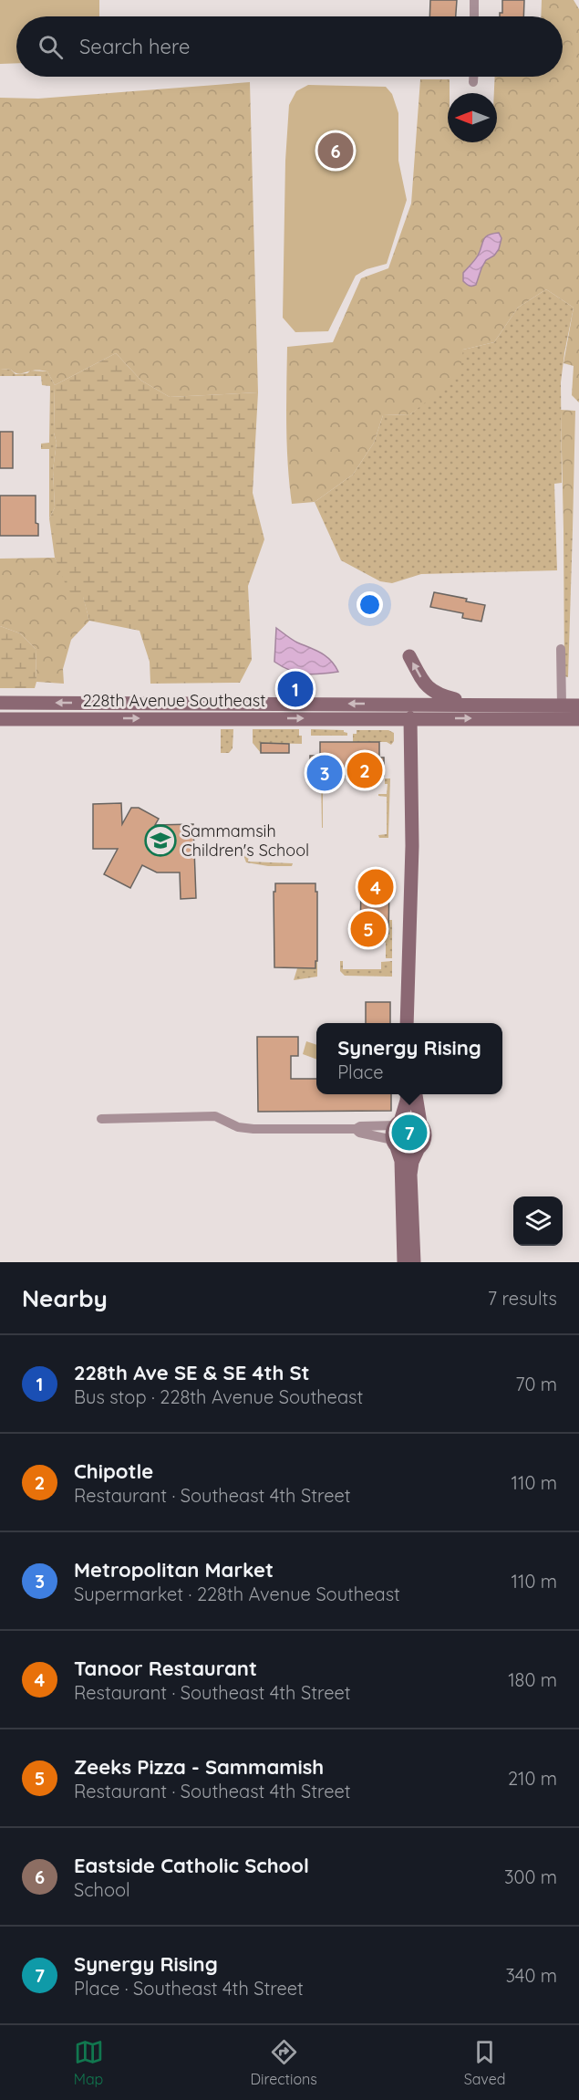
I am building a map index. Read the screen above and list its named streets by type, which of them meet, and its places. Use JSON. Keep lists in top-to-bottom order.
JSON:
{
  "streets": {
    "main road": ["228th Avenue Southeast"]
  },
  "places": {
    "school or university": ["Sammamsih Children's School"]
  },
  "north": "left",
  "page": {
    "search": "Search here",
    "pins": [
      "6",
      "1",
      "2",
      "3",
      "4",
      "5",
      "7"
    ],
    "popup": ["Synergy Rising", "Place"],
    "heading": ["Nearby", "7 results"],
    "list": [
      {
        "mark": "1",
        "name": "228th Ave SE & SE 4th St",
        "note": "Bus stop · 228th Avenue Southeast",
        "value": "70 m"
      },
      {
        "mark": "2",
        "name": "Chipotle",
        "note": "Restaurant · Southeast 4th Street",
        "value": "110 m"
      },
      {
        "mark": "3",
        "name": "Metropolitan Market",
        "note": "Supermarket · 228th Avenue Southeast",
        "value": "110 m"
      },
      {
        "mark": "4",
        "name": "Tanoor Restaurant",
        "note": "Restaurant · Southeast 4th Street",
        "value": "180 m"
      },
      {
        "mark": "5",
        "name": "Zeeks Pizza - Sammamish",
        "note": "Restaurant · Southeast 4th Street",
        "value": "210 m"
      },
      {
        "mark": "6",
        "name": "Eastside Catholic School",
        "note": "School",
        "value": "300 m"
      },
      {
        "mark": "7",
        "name": "Synergy Rising",
        "note": "Place · Southeast 4th Street",
        "value": "340 m"
      }
    ],
    "nav": ["Map", "Directions", "Saved"]
  }
}
